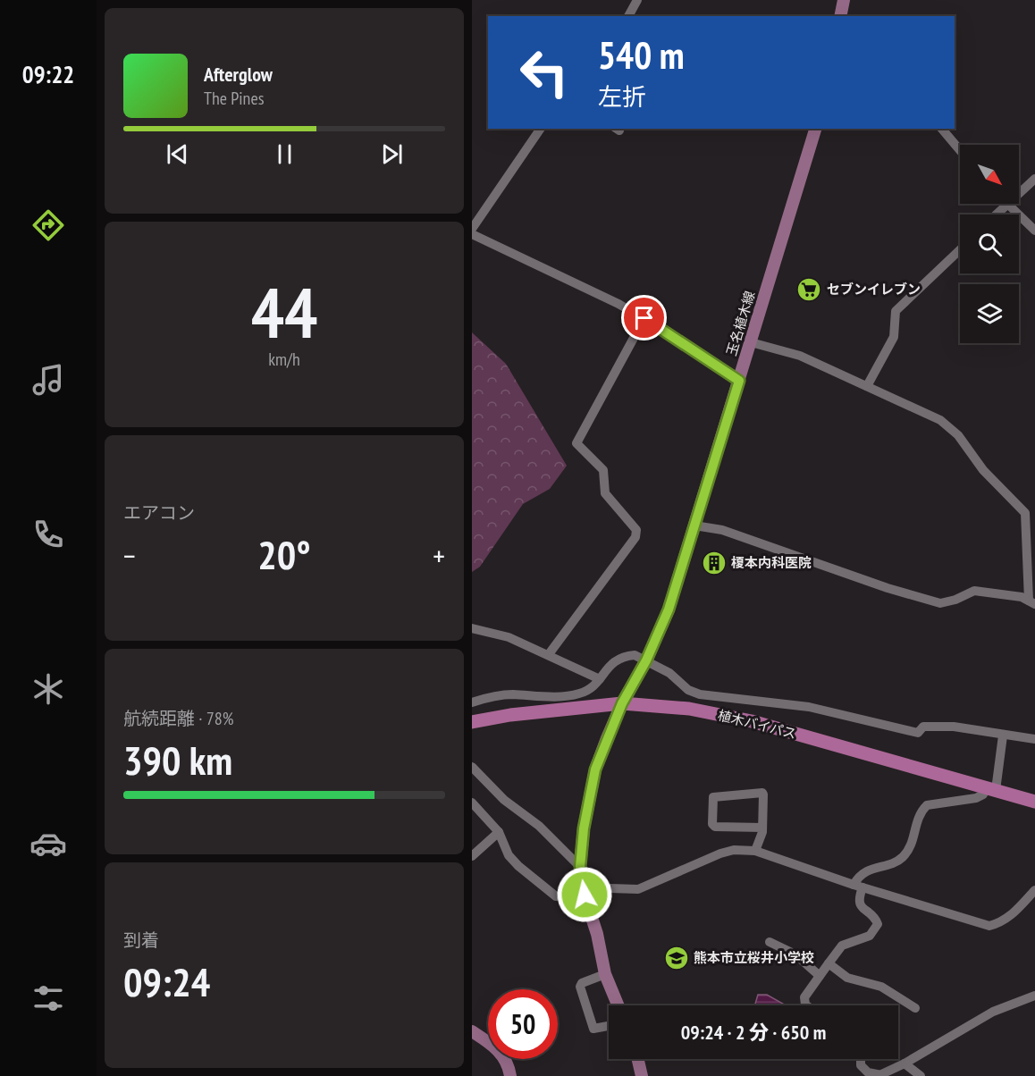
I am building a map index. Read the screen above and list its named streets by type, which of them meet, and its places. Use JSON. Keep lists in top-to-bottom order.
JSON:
{
  "streets": {
    "highway": ["植木バイパス"],
    "main road": ["玉名植木線"]
  },
  "crossings": [
    ["玉名植木線", "植木バイパス"]
  ],
  "places": {
    "supermarket": ["セブンイレブン"],
    "building": ["榎本内科医院"],
    "school or university": ["熊本市立桜井小学校"]
  },
  "north": "bottom right",
  "page": {
    "tabs": "09:22",
    "turn": ["540 m", "左折"],
    "song": ["Afterglow", "The Pines"],
    "tile": [
      ["44", "km/h"],
      "エアコン",
      ["航続距離 · 78%", "390 km"],
      ["到着", "09:24"]
    ],
    "heat": ["−", "20°", "+"],
    "limit": "50",
    "trip": "09:24 · 2 分 · 650 m"
  }
}
